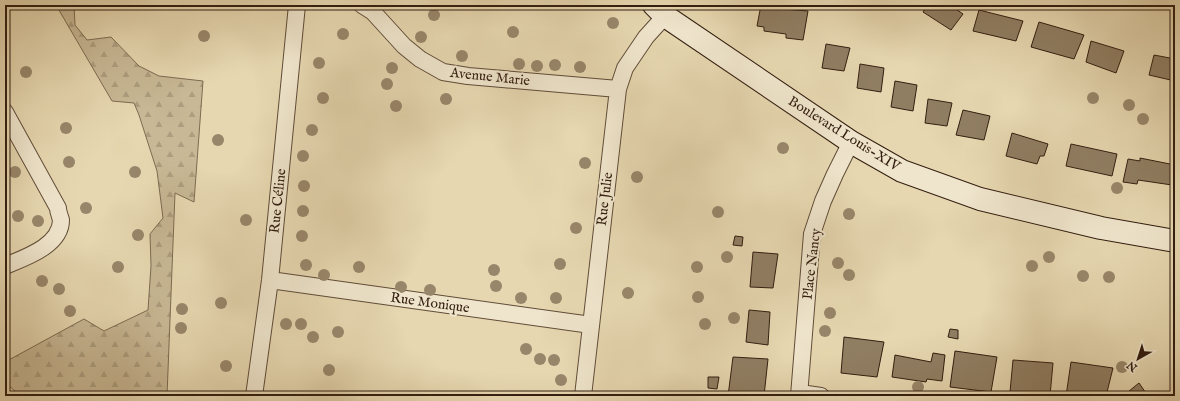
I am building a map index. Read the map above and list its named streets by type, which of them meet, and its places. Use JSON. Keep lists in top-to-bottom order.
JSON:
{
  "streets": {
    "main road": ["Boulevard Louis-XIV"],
    "street": [
      "Avenue Marie",
      "Rue Julie",
      "Rue Céline",
      "Place Nancy",
      "Rue Monique"
    ]
  },
  "crossings": [
    ["Avenue Marie", "Rue Julie"],
    ["Boulevard Louis-XIV", "Rue Julie"],
    ["Boulevard Louis-XIV", "Place Nancy"],
    ["Rue Julie", "Rue Monique"],
    ["Rue Céline", "Rue Monique"]
  ],
  "north": "bottom left"
}
